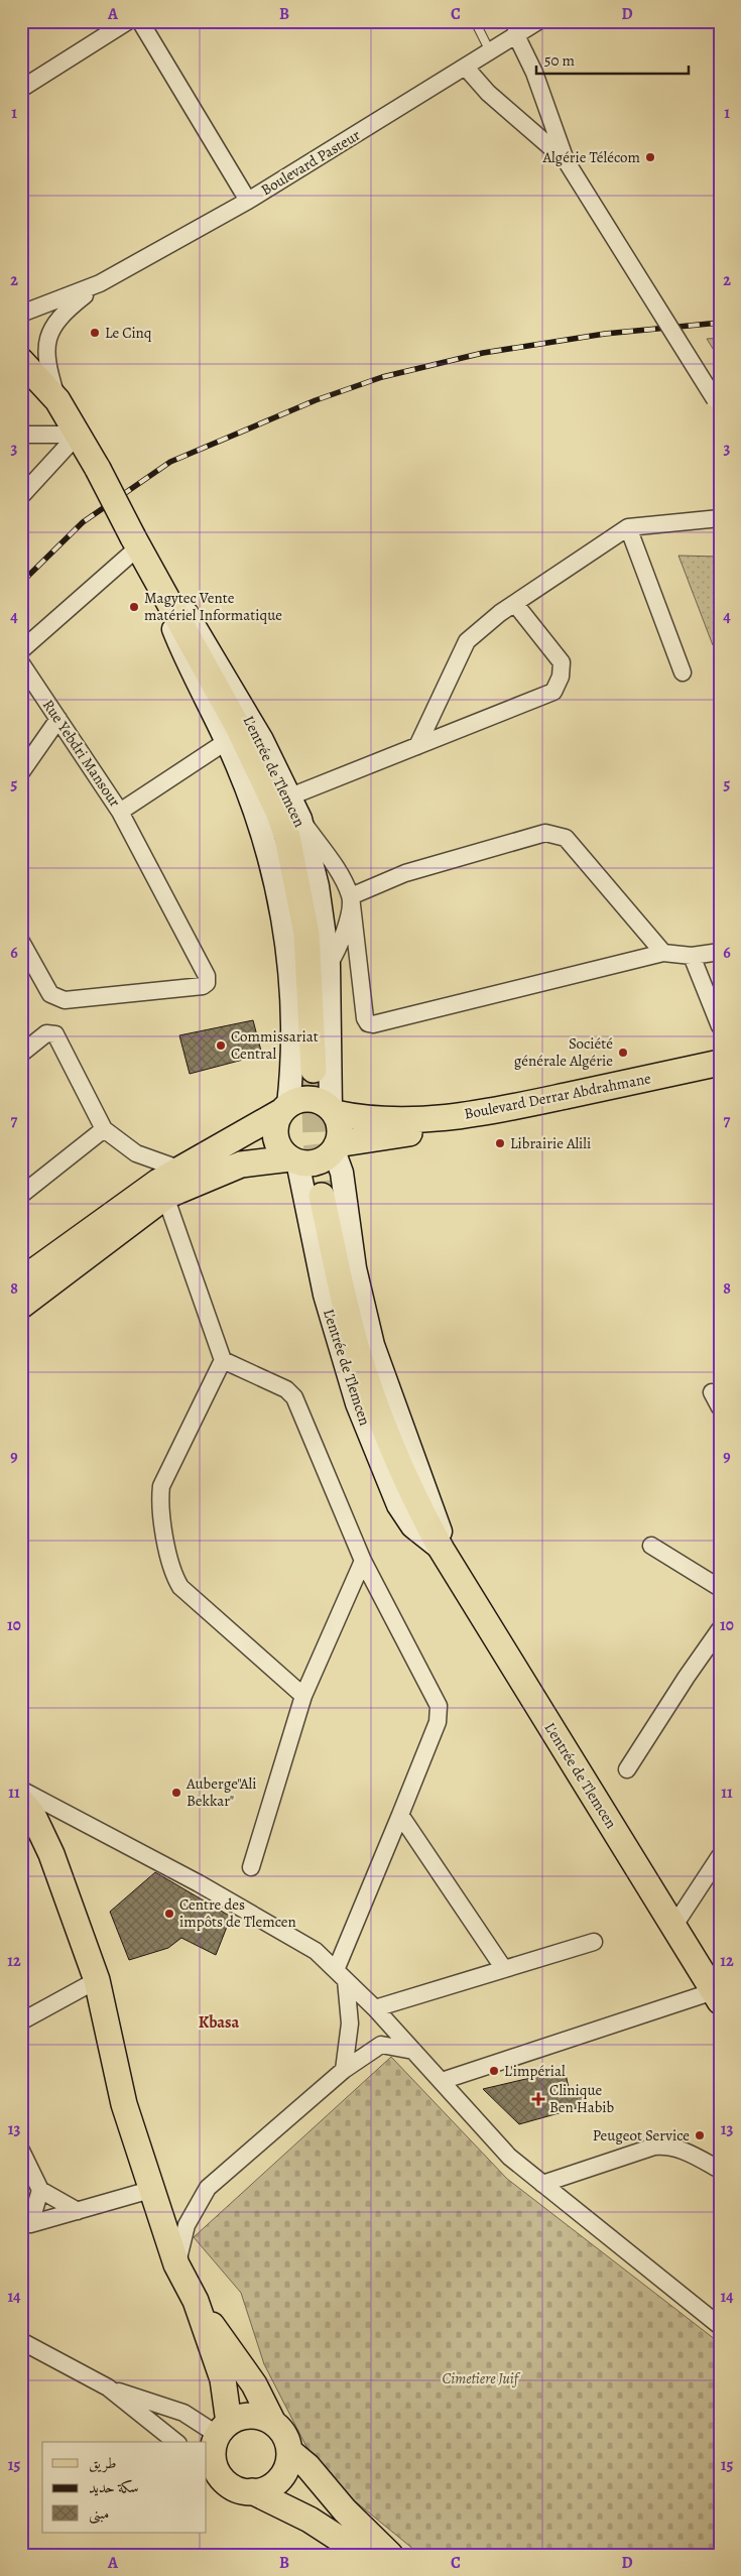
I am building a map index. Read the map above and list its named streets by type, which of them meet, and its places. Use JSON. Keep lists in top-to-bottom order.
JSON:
{
  "streets": {
    "main road": ["L'entrée de Tlemcen", "Boulevard Derrar Abdrahmane"],
    "street": ["Boulevard Pasteur", "Rue Yebdri Mansour"]
  },
  "crossings": [
    ["Rue Yebdri Mansour", "L'entrée de Tlemcen"],
    ["L'entrée de Tlemcen", "Boulevard Derrar Abdrahmane"]
  ],
  "districts": ["Kbasa"],
  "parks": ["Cimetiere Juif"],
  "places": {
    "other": [
      "Algérie Télécom",
      "Le Cinq",
      "Magytec Vente matériel Informatique",
      "Commissariat Central",
      "Société générale Algérie",
      "Librairie Alili",
      "Auberge\"Ali Bekkar\"",
      "Centre des impôts de Tlemcen",
      "L'impérial",
      "Peugeot Service"
    ],
    "health": ["Clinique Ben Habib"]
  },
  "legend": ["طريق", "سكة حديد", "مبنى"],
  "scale_bar": "50 m",
  "grid": {
    "columns": [
      "A",
      "B",
      "C",
      "D"
    ],
    "rows": [
      "1",
      "2",
      "3",
      "4",
      "5",
      "6",
      "7",
      "8",
      "9",
      "10",
      "11",
      "12",
      "13",
      "14",
      "15"
    ]
  }
}
